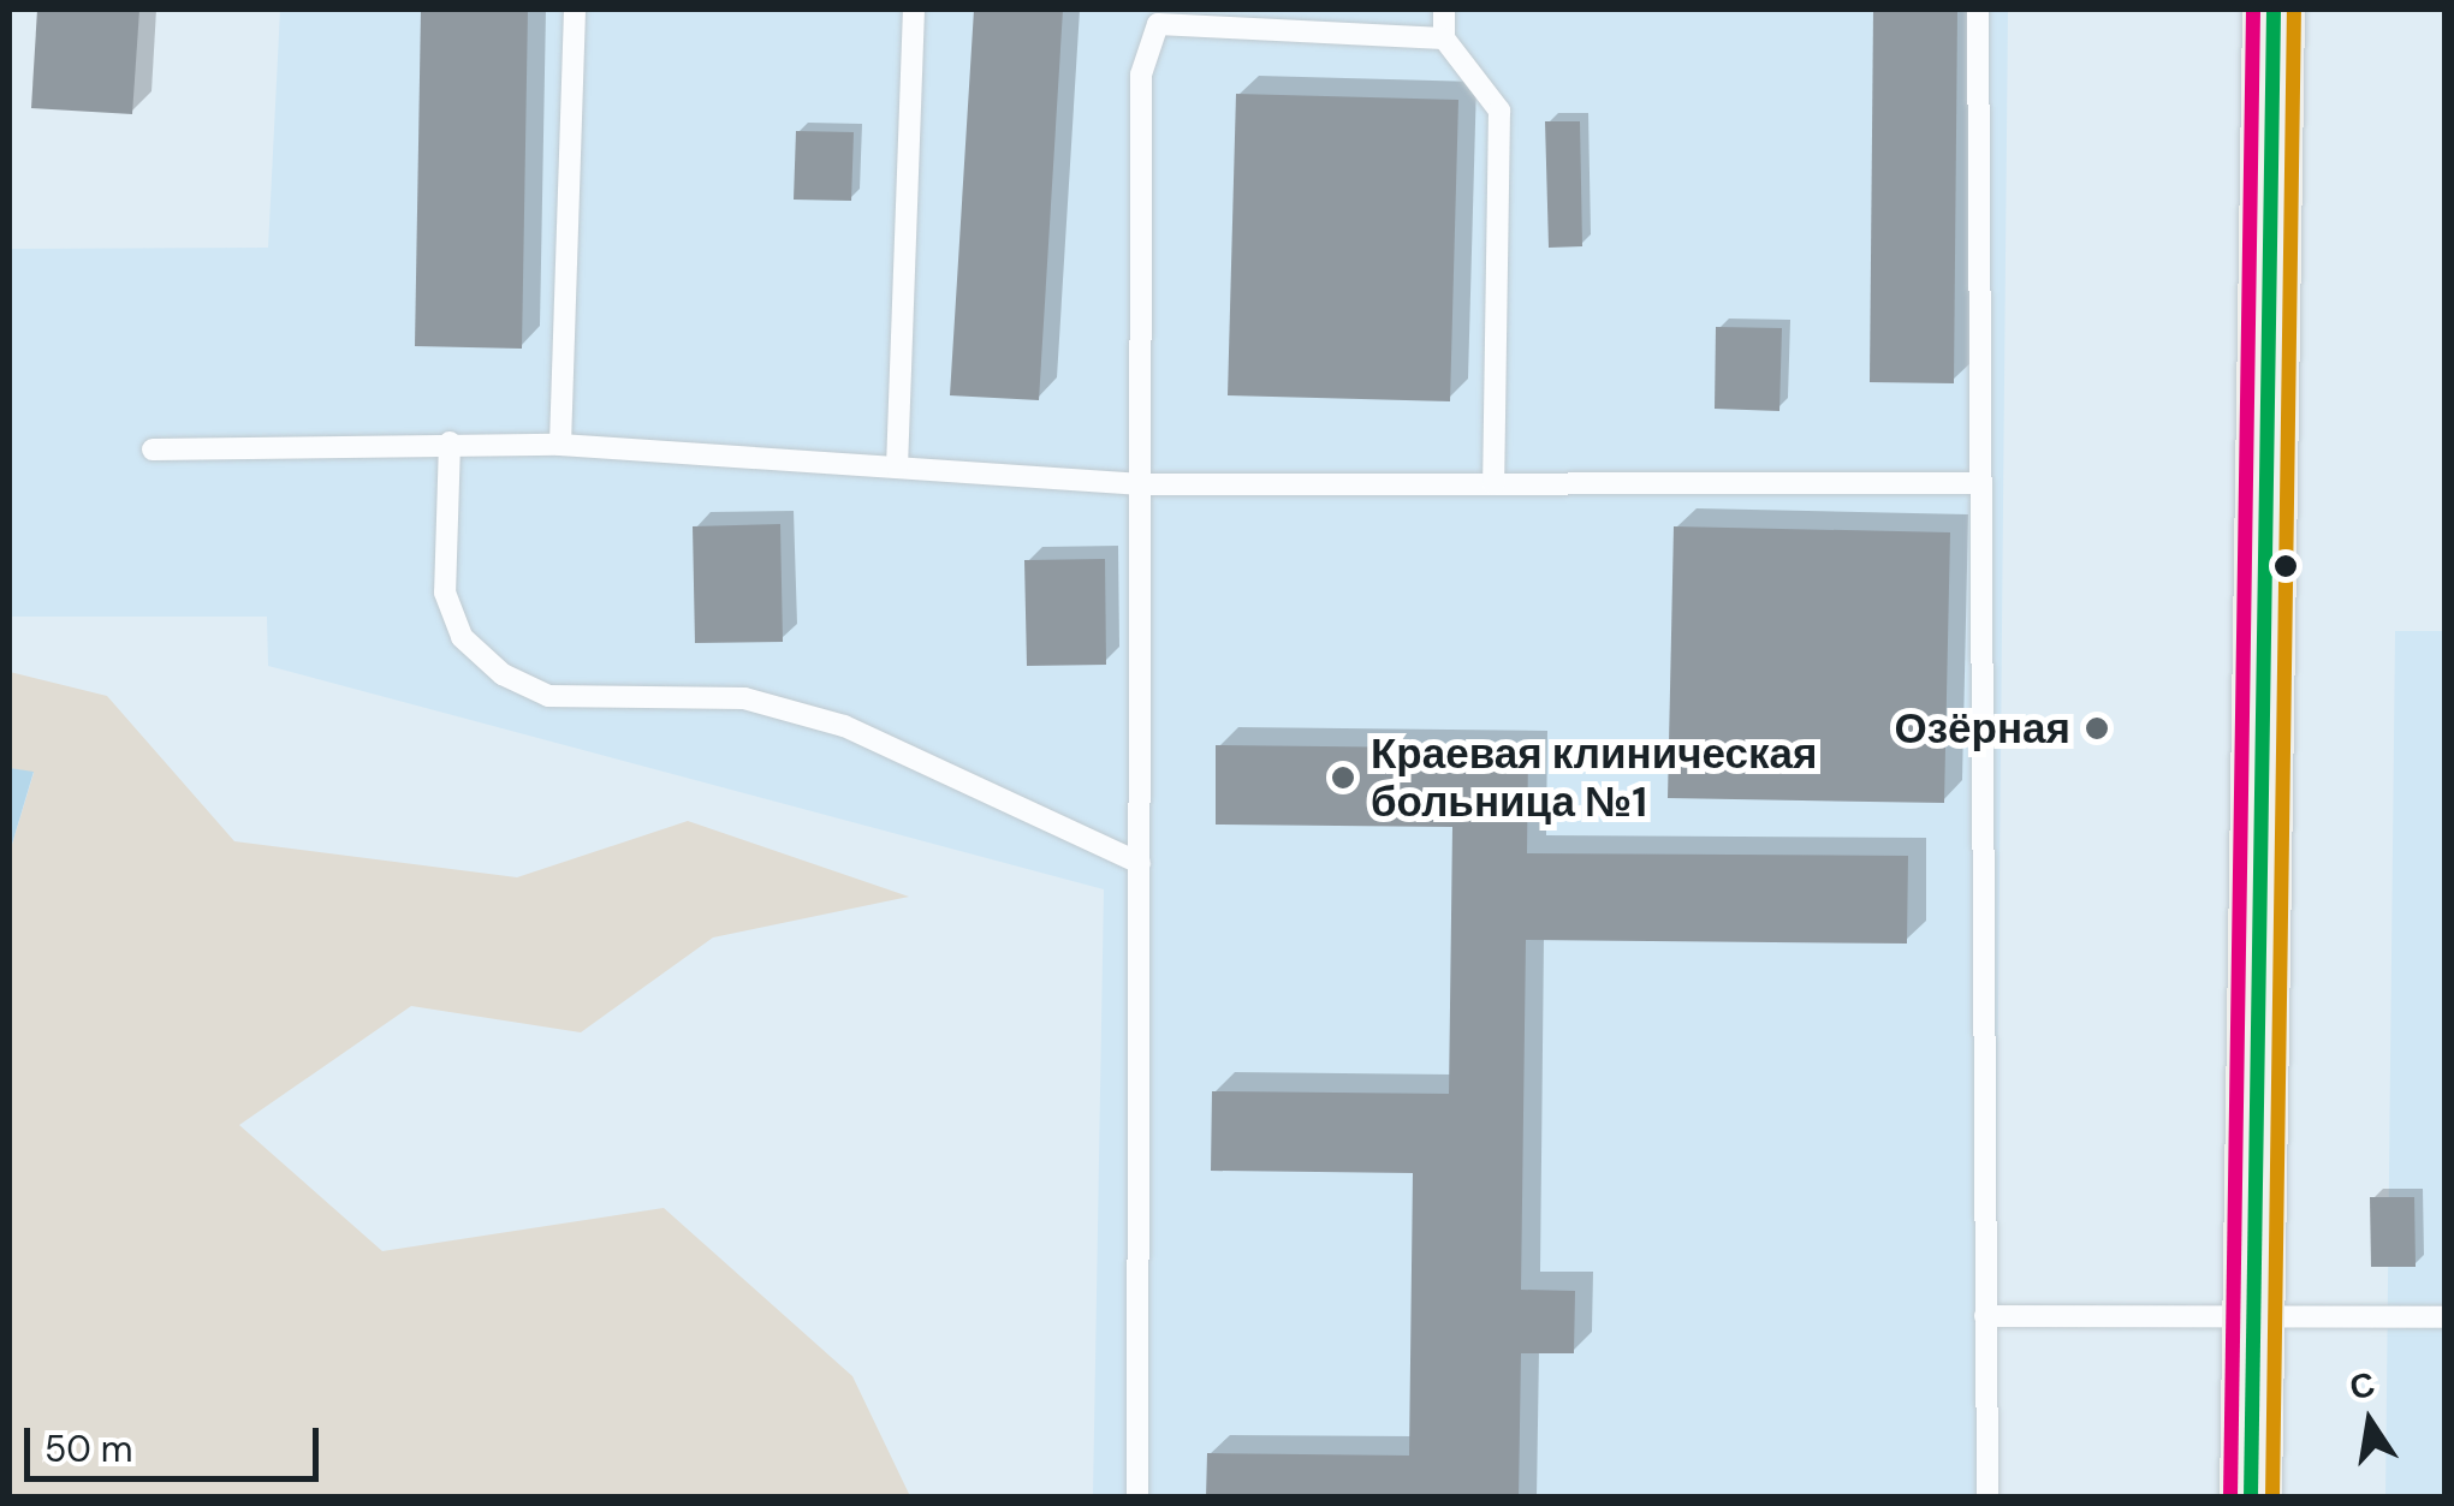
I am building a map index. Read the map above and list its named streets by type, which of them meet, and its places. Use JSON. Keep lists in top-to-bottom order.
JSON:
{
  "places": ["Озёрная", "Краевая клиническая больница №1"],
  "scale_bar": "50 m",
  "north": "top"
}
